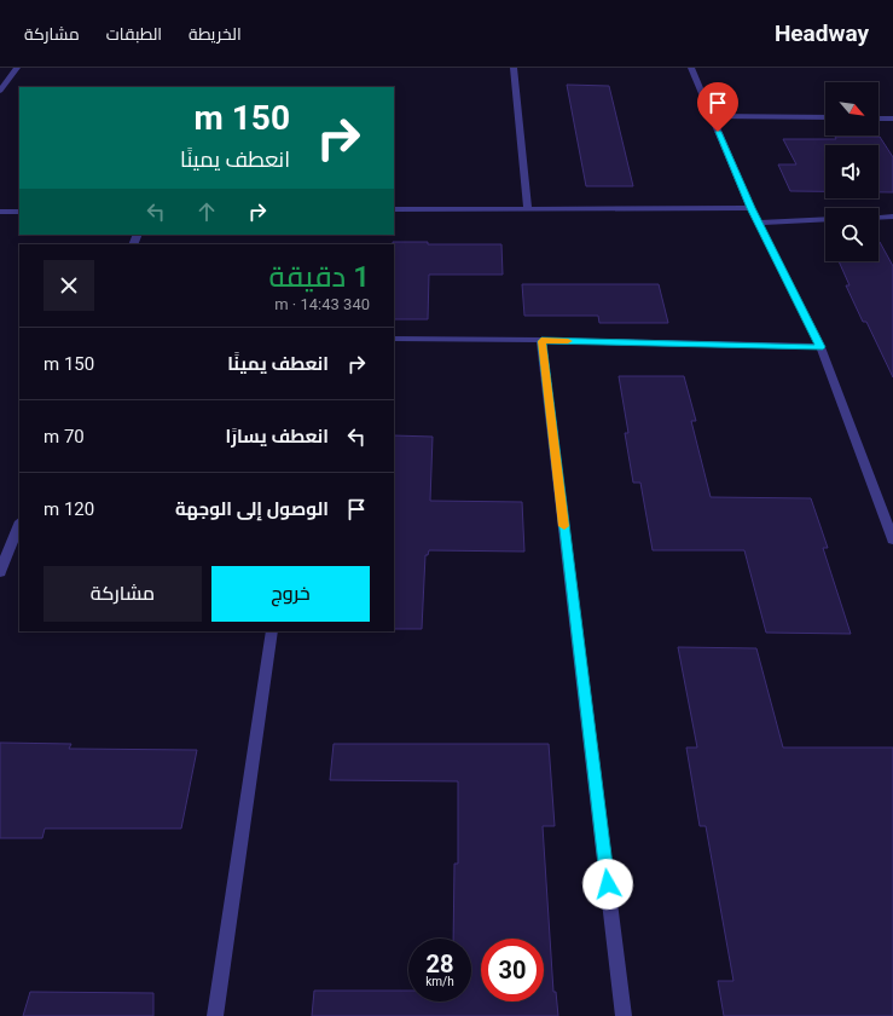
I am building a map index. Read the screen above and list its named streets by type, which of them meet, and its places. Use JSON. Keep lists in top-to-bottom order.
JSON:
{
  "north": "bottom right",
  "page": {
    "header": "Headway",
    "nav": ["الخريطة", "الطبقات", "مشاركة"],
    "turn": ["150 m", "انعطف يمينًا"],
    "heading": ["1 دقيقة", "340 m · 14:43"],
    "list": [
      {
        "name": "انعطف يمينًا",
        "value": "150 m"
      },
      {
        "name": "انعطف يسارًا",
        "value": "70 m"
      },
      {
        "name": "الوصول إلى الوجهة",
        "value": "120 m"
      }
    ],
    "buttons": ["خروج", "مشاركة"],
    "speed": "28 km/h",
    "limit": "30"
  }
}
